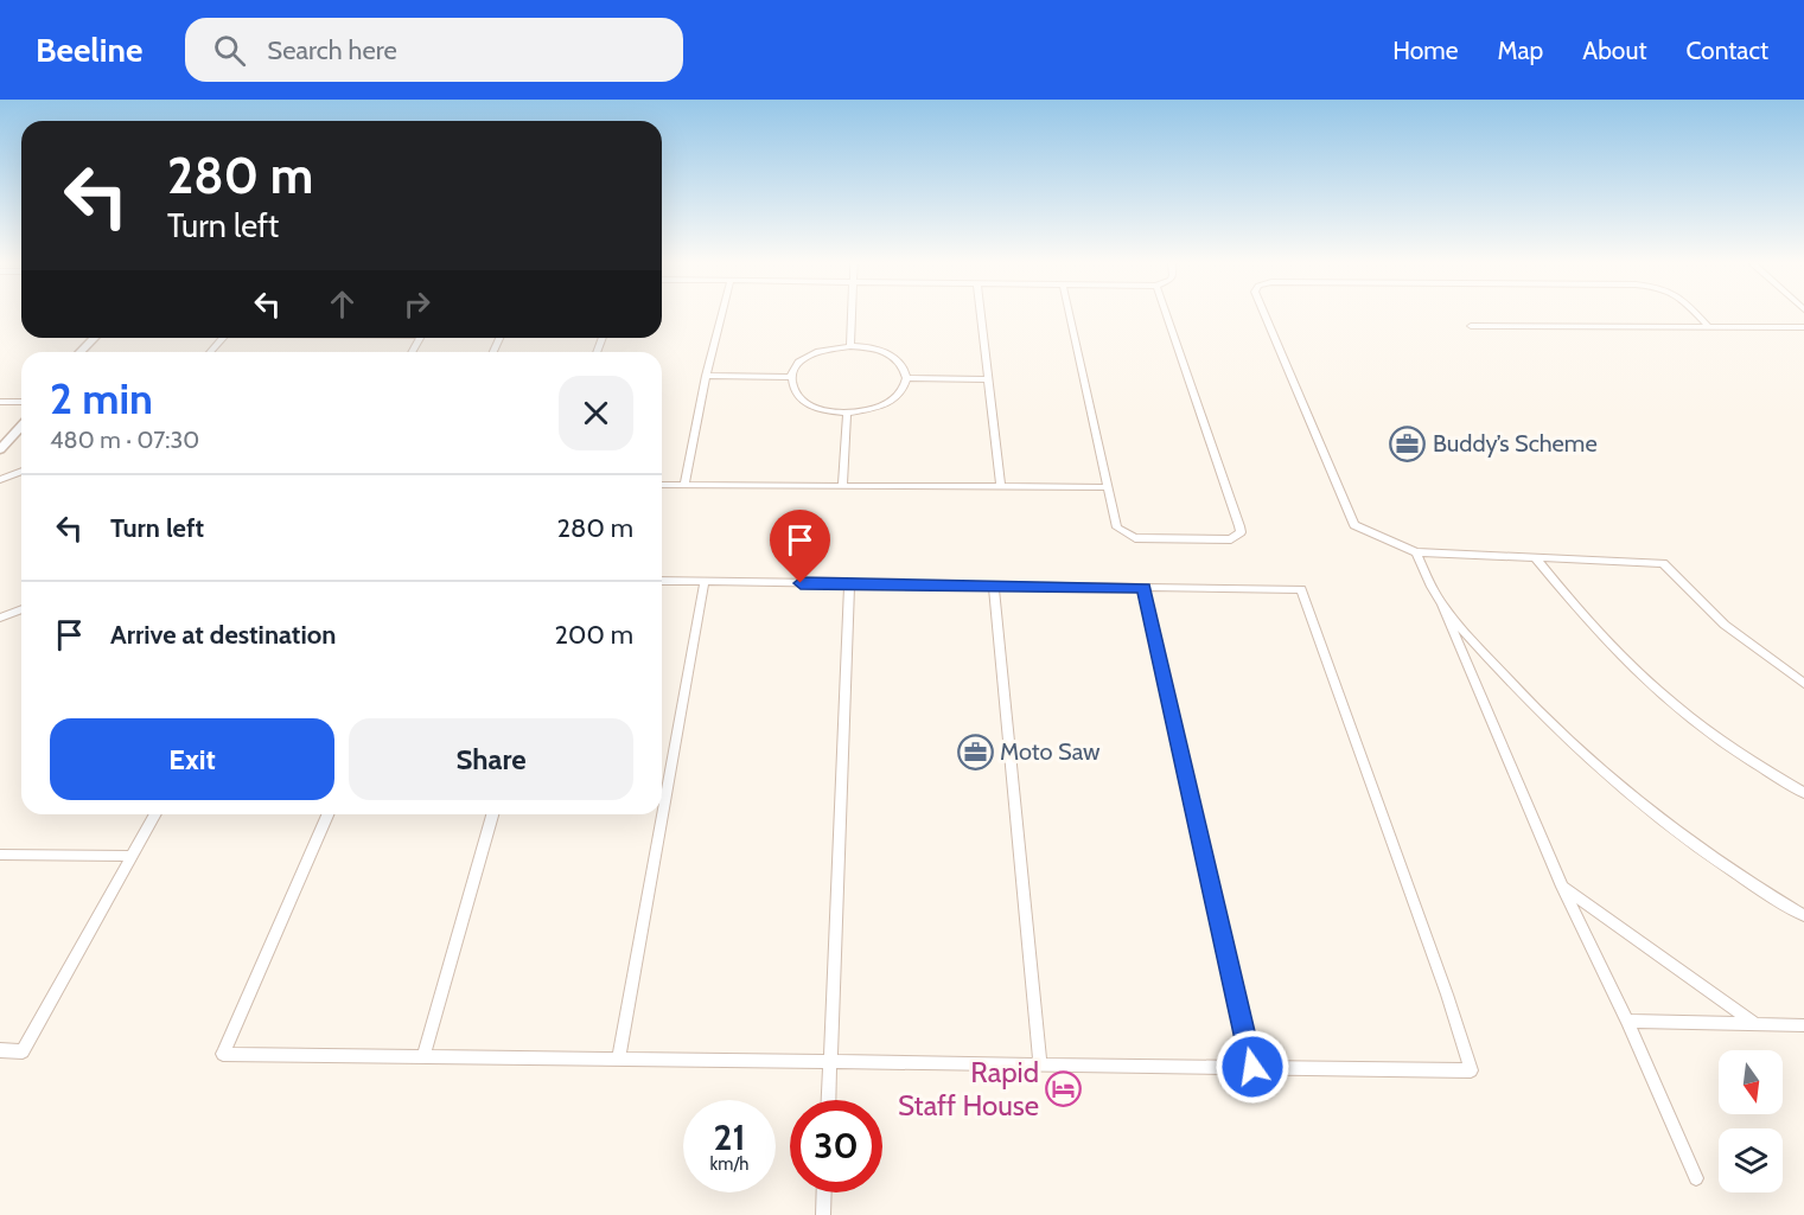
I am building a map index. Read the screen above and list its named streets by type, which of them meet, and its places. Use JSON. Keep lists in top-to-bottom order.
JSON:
{
  "places": {
    "office": ["Buddy’s Scheme", "Moto Saw"],
    "hotel": ["Rapid Staff House"]
  },
  "north": "bottom",
  "page": {
    "header": "Beeline",
    "search": "Search here",
    "nav": [
      "Home",
      "Map",
      "About",
      "Contact"
    ],
    "turn": ["280 m", "Turn left"],
    "heading": ["2 min", "480 m · 07:30"],
    "list": [
      {
        "name": "Turn left",
        "value": "280 m"
      },
      {
        "name": "Arrive at destination",
        "value": "200 m"
      }
    ],
    "buttons": ["Exit", "Share"],
    "speed": "21 km/h",
    "limit": "30"
  }
}
